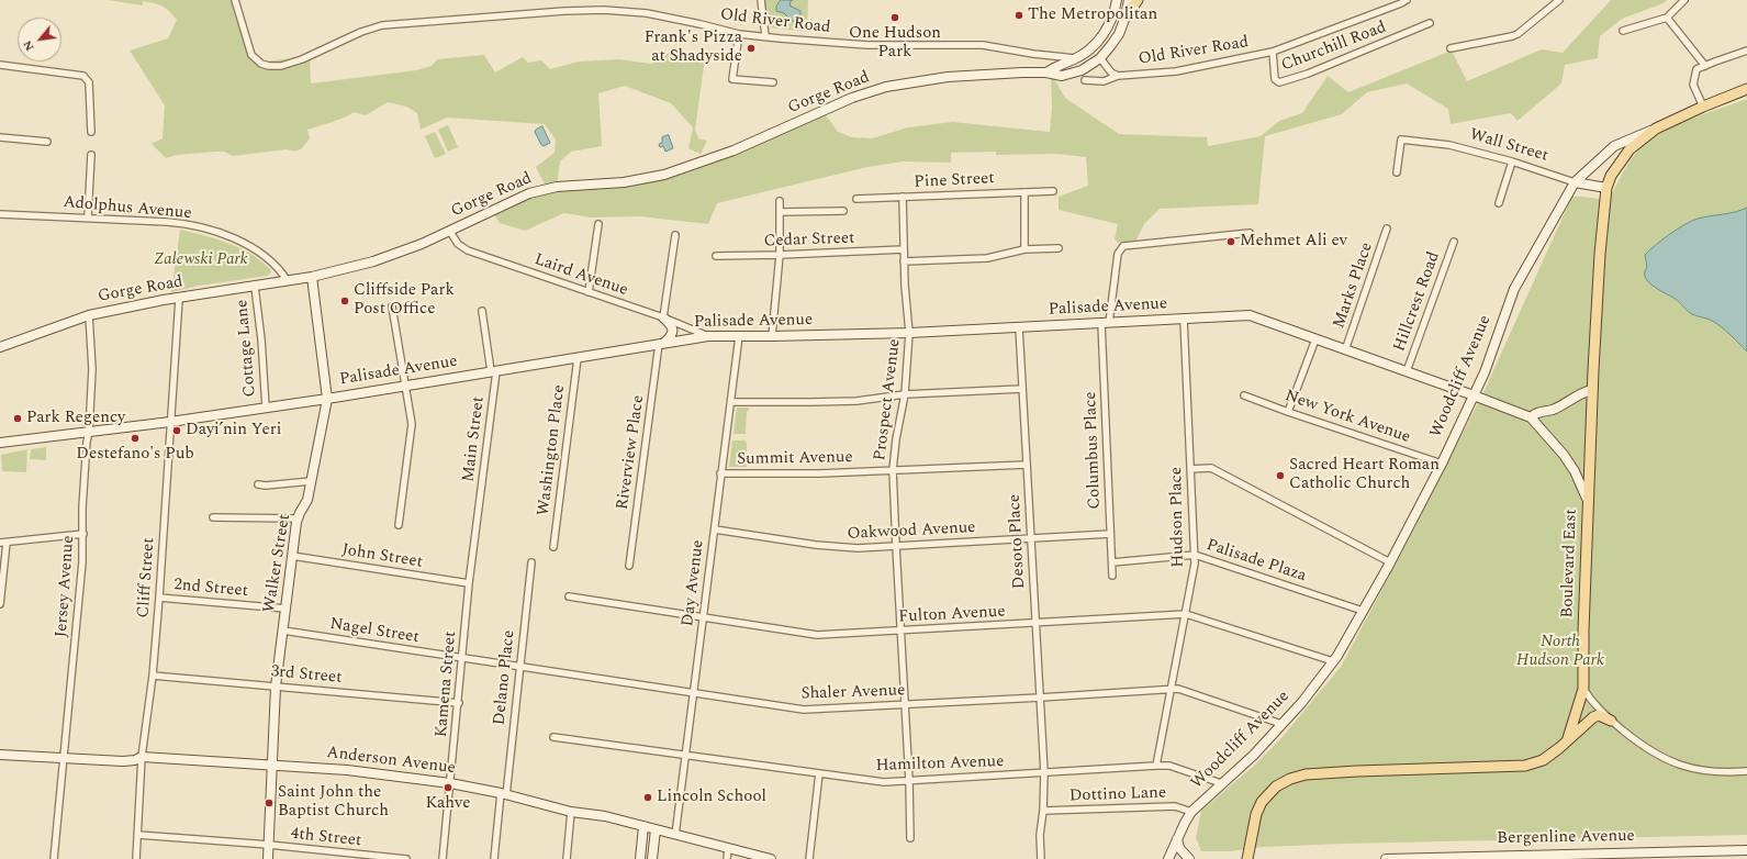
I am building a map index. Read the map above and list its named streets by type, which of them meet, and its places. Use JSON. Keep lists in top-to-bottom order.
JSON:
{
  "streets": {
    "main road": [
      "Gorge Road",
      "Wall Street",
      "Palisade Avenue",
      "Woodcliff Avenue",
      "Walker Street",
      "Boulevard East",
      "Anderson Avenue",
      "Bergenline Avenue"
    ],
    "street": [
      "Old River Road",
      "Churchill Road",
      "Pine Street",
      "Adolphus Avenue",
      "Cedar Street",
      "Laird Avenue",
      "Marks Place",
      "Hillcrest Road",
      "Cottage Lane",
      "Prospect Avenue",
      "New York Avenue",
      "Main Street",
      "Washington Place",
      "Columbus Place",
      "Riverview Place",
      "Summit Avenue",
      "Hudson Place",
      "Oakwood Avenue",
      "Desoto Place",
      "John Street",
      "Palisade Plaza",
      "Cliff Street",
      "Day Avenue",
      "Jersey Avenue",
      "2nd Street",
      "Fulton Avenue",
      "Nagel Street",
      "3rd Street",
      "Delano Place",
      "Kamena Street",
      "Shaler Avenue",
      "Hamilton Avenue",
      "Dottino Lane",
      "4th Street"
    ]
  },
  "crossings": [
    ["Old River Road", "Churchill Road"],
    ["Old River Road", "Gorge Road"],
    ["Gorge Road", "Adolphus Avenue"],
    ["Gorge Road", "Laird Avenue"],
    ["Gorge Road", "Cottage Lane"],
    ["Gorge Road", "Walker Street"],
    ["Gorge Road", "Cliff Street"],
    ["Gorge Road", "Jersey Avenue"],
    ["Wall Street", "Woodcliff Avenue"],
    ["Wall Street", "Boulevard East"],
    ["Pine Street", "Prospect Avenue"],
    ["Cedar Street", "Prospect Avenue"],
    ["Laird Avenue", "Palisade Avenue"],
    ["Marks Place", "Palisade Avenue"],
    ["Hillcrest Road", "Palisade Avenue"],
    ["Palisade Avenue", "Cottage Lane"],
    ["Palisade Avenue", "Woodcliff Avenue"],
    ["Palisade Avenue", "Prospect Avenue"],
    ["Palisade Avenue", "Main Street"],
    ["Palisade Avenue", "Washington Place"],
    ["Palisade Avenue", "Columbus Place"],
    ["Palisade Avenue", "Riverview Place"],
    ["Palisade Avenue", "Hudson Place"],
    ["Palisade Avenue", "Desoto Place"],
    ["Palisade Avenue", "Walker Street"],
    ["Palisade Avenue", "Cliff Street"],
    ["Palisade Avenue", "Day Avenue"],
    ["Palisade Avenue", "Jersey Avenue"],
    ["Woodcliff Avenue", "New York Avenue"],
    ["Woodcliff Avenue", "Palisade Plaza"],
    ["Woodcliff Avenue", "Boulevard East"],
    ["Woodcliff Avenue", "Fulton Avenue"],
    ["Woodcliff Avenue", "Shaler Avenue"],
    ["Woodcliff Avenue", "Hamilton Avenue"],
    ["Woodcliff Avenue", "Dottino Lane"],
    ["Prospect Avenue", "Summit Avenue"],
    ["Prospect Avenue", "Oakwood Avenue"],
    ["Prospect Avenue", "Fulton Avenue"],
    ["Prospect Avenue", "Shaler Avenue"],
    ["Prospect Avenue", "Hamilton Avenue"],
    ["Main Street", "Kamena Street"],
    ["Columbus Place", "Oakwood Avenue"],
    ["Columbus Place", "Palisade Plaza"],
    ["Summit Avenue", "Desoto Place"],
    ["Summit Avenue", "Day Avenue"],
    ["Hudson Place", "Palisade Plaza"],
    ["Hudson Place", "Fulton Avenue"],
    ["Hudson Place", "Shaler Avenue"],
    ["Hudson Place", "Hamilton Avenue"],
    ["Oakwood Avenue", "Desoto Place"],
    ["Oakwood Avenue", "Day Avenue"],
    ["Desoto Place", "Fulton Avenue"],
    ["Desoto Place", "Shaler Avenue"],
    ["Desoto Place", "Hamilton Avenue"],
    ["Desoto Place", "Dottino Lane"],
    ["John Street", "Walker Street"],
    ["John Street", "Kamena Street"],
    ["Walker Street", "2nd Street"],
    ["Walker Street", "Nagel Street"],
    ["Walker Street", "3rd Street"],
    ["Walker Street", "Anderson Avenue"],
    ["Walker Street", "4th Street"],
    ["Cliff Street", "2nd Street"],
    ["Cliff Street", "3rd Street"],
    ["Cliff Street", "Anderson Avenue"],
    ["Cliff Street", "4th Street"],
    ["Day Avenue", "Fulton Avenue"],
    ["Day Avenue", "Shaler Avenue"],
    ["Day Avenue", "Anderson Avenue"],
    ["Day Avenue", "Hamilton Avenue"],
    ["Jersey Avenue", "Anderson Avenue"],
    ["Nagel Street", "Kamena Street"],
    ["Nagel Street", "Shaler Avenue"],
    ["3rd Street", "Kamena Street"],
    ["Delano Place", "Shaler Avenue"],
    ["Delano Place", "Anderson Avenue"],
    ["Kamena Street", "Shaler Avenue"],
    ["Kamena Street", "Anderson Avenue"]
  ],
  "parks": ["Zalewski Park", "North Hudson Park"],
  "places": [
    "The Metropolitan",
    "One Hudson Park",
    "Frank's Pizza at Shadyside",
    "Mehmet Ali ev",
    "Cliffside Park Post Office",
    "Park Regency",
    "Dayi’nin Yeri",
    "Destefano's Pub",
    "Sacred Heart Roman Catholic Church",
    "Kahve",
    "Lincoln School",
    "Saint John the Baptist Church"
  ],
  "north": "bottom left"
}
